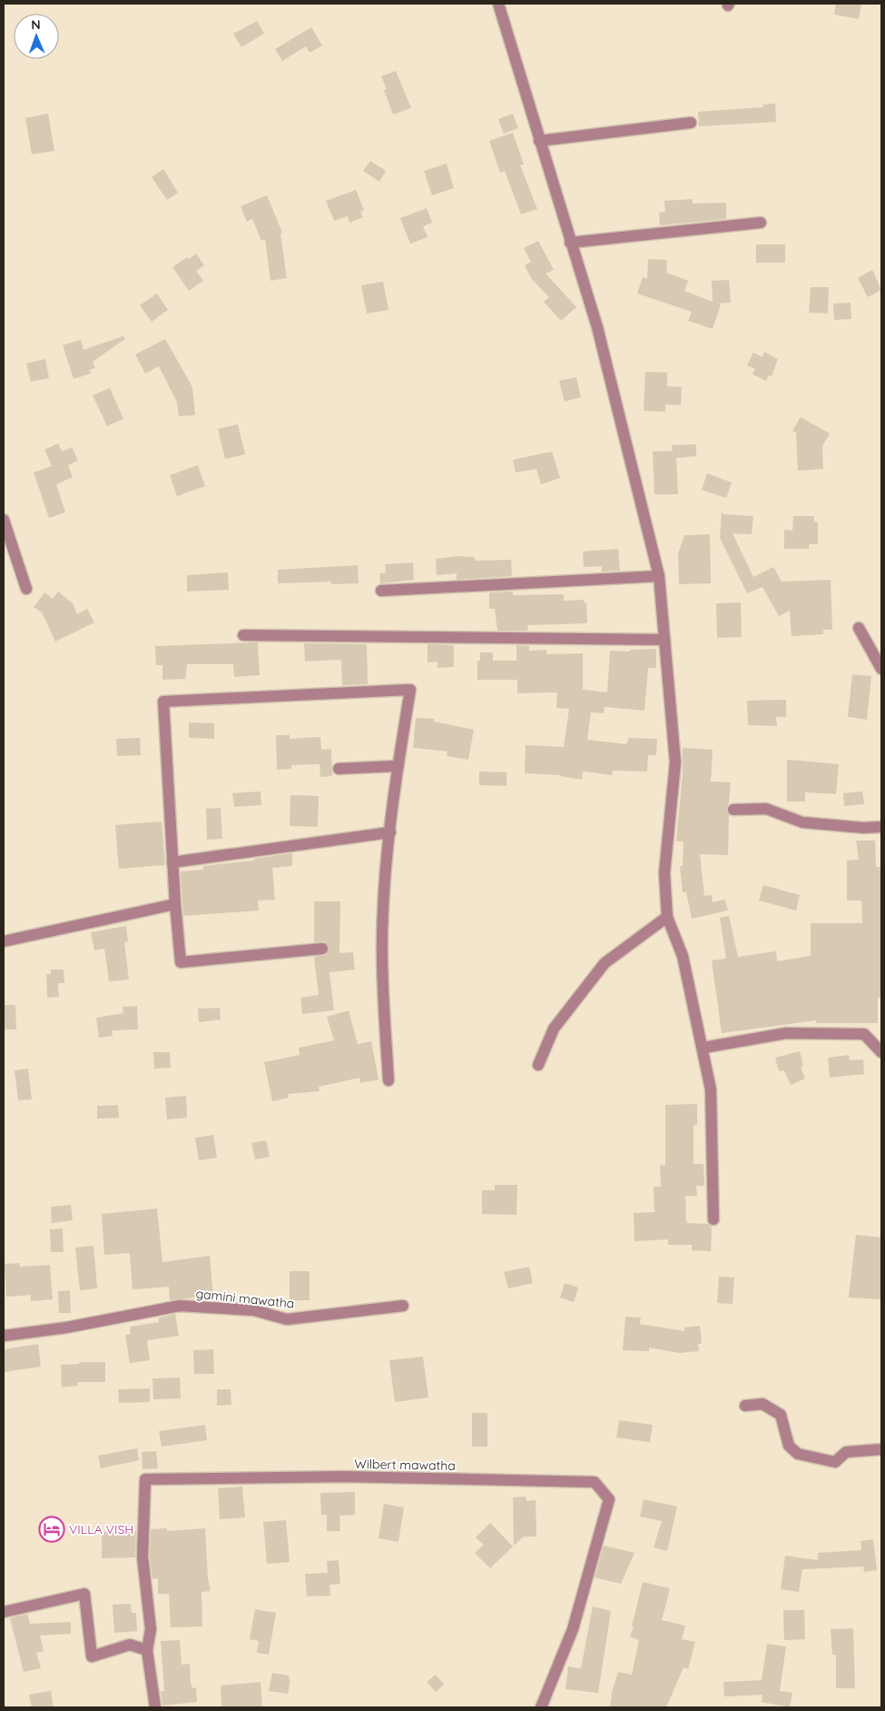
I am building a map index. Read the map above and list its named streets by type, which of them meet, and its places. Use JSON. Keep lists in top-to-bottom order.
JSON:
{
  "streets": {
    "street": ["gamini mawatha", "Wilbert mawatha"]
  },
  "places": {
    "hotel": ["VILLA VISH"]
  },
  "north": "top"
}
